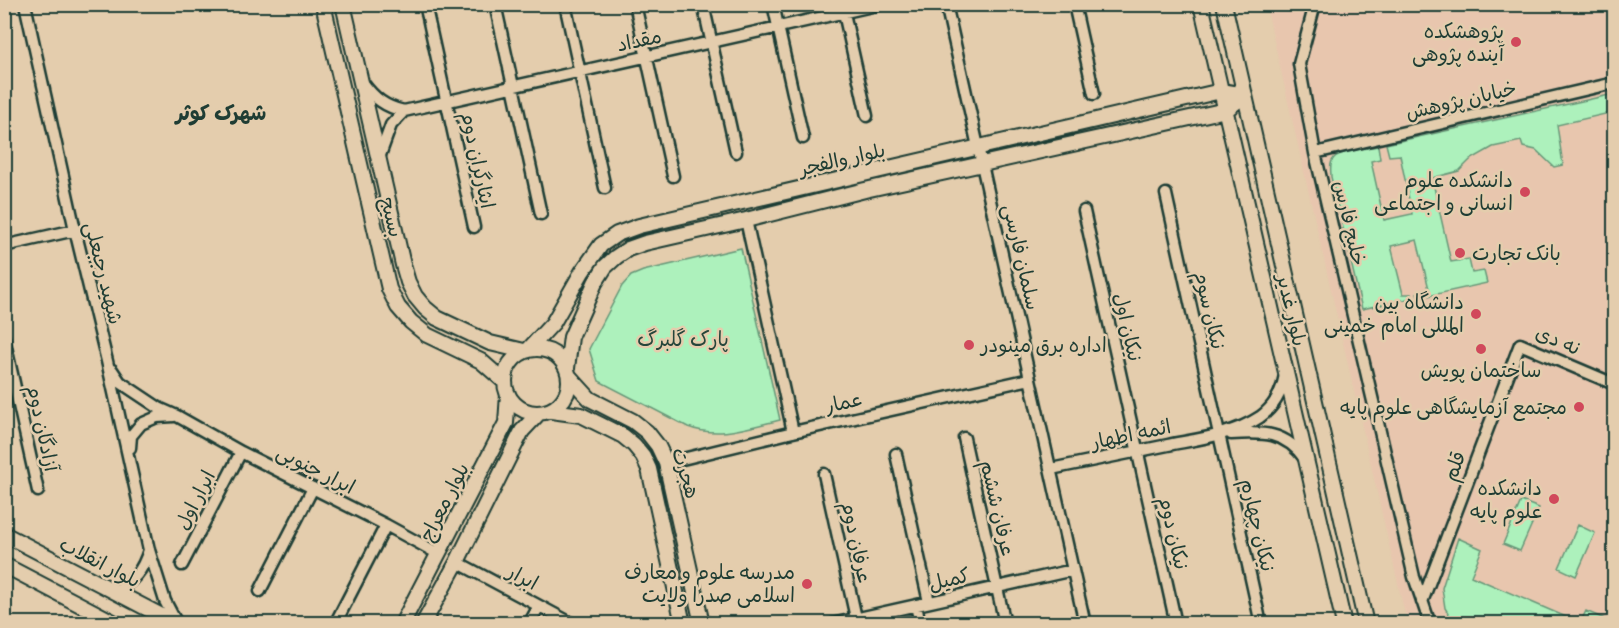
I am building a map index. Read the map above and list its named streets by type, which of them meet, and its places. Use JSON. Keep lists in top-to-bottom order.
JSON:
{
  "streets": {
    "main road": [
      "بلوار والفجر",
      "بسیج",
      "بلوار غدیر",
      "هجرت",
      "بلوار معراج",
      "بلوار انقلاب"
    ],
    "street": [
      "مقداد",
      "خیابان پژوهش",
      "ایثارگران دوم",
      "خلیج فارس",
      "سلمان فارسی",
      "شهید رجبعلی",
      "نیکان سوم",
      "نیکان اول",
      "نه دی",
      "عمار",
      "آزادگان دوم",
      "ائمه اطهار",
      "قلم",
      "ابرار جنوبی",
      "ابرار اول",
      "عرفان ششم",
      "نیکان چهارم",
      "نیکان دوم",
      "عرفان دوم",
      "ابرار",
      "کمیل"
    ]
  },
  "crossings": [
    ["مقداد", "ایثارگران دوم"],
    ["خیابان پژوهش", "خلیج فارس"],
    ["بلوار والفجر", "بسیج"],
    ["بلوار والفجر", "سلمان فارسی"],
    ["بلوار والفجر", "بلوار غدیر"],
    ["بلوار والفجر", "هجرت"],
    ["بلوار والفجر", "بلوار معراج"],
    ["بسیج", "هجرت"],
    ["بسیج", "بلوار معراج"],
    ["خلیج فارس", "قلم"],
    ["سلمان فارسی", "عمار"],
    ["سلمان فارسی", "ائمه اطهار"],
    ["سلمان فارسی", "کمیل"],
    ["شهید رجبعلی", "ابرار جنوبی"],
    ["شهید رجبعلی", "بلوار انقلاب"],
    ["نیکان سوم", "ائمه اطهار"],
    ["نیکان سوم", "نیکان چهارم"],
    ["بلوار غدیر", "ائمه اطهار"],
    ["نیکان اول", "ائمه اطهار"],
    ["نیکان اول", "نیکان دوم"],
    ["نه دی", "قلم"],
    ["عمار", "هجرت"],
    ["ائمه اطهار", "نیکان چهارم"],
    ["ائمه اطهار", "نیکان دوم"],
    ["ابرار جنوبی", "ابرار اول"],
    ["ابرار جنوبی", "بلوار معراج"],
    ["هجرت", "بلوار معراج"],
    ["بلوار معراج", "ابرار"],
    ["عرفان ششم", "کمیل"],
    ["عرفان دوم", "کمیل"]
  ],
  "districts": ["شهرک کوثر"],
  "parks": ["پارک گلبرگ"],
  "places": [
    "پژوهشکده آینده پژوهی",
    "دانشکده علوم انسانی و اجتماعی",
    "بانک تجارت",
    "دانشگاه بین المللی امام خمینی",
    "اداره برق مینودر",
    "ساختمان پویش",
    "مجتمع آزمایشگاهی علوم پایه",
    "دانشکده علوم پایه",
    "مدرسه علوم و معارف اسلامی صدرا ولایت"
  ]
}
